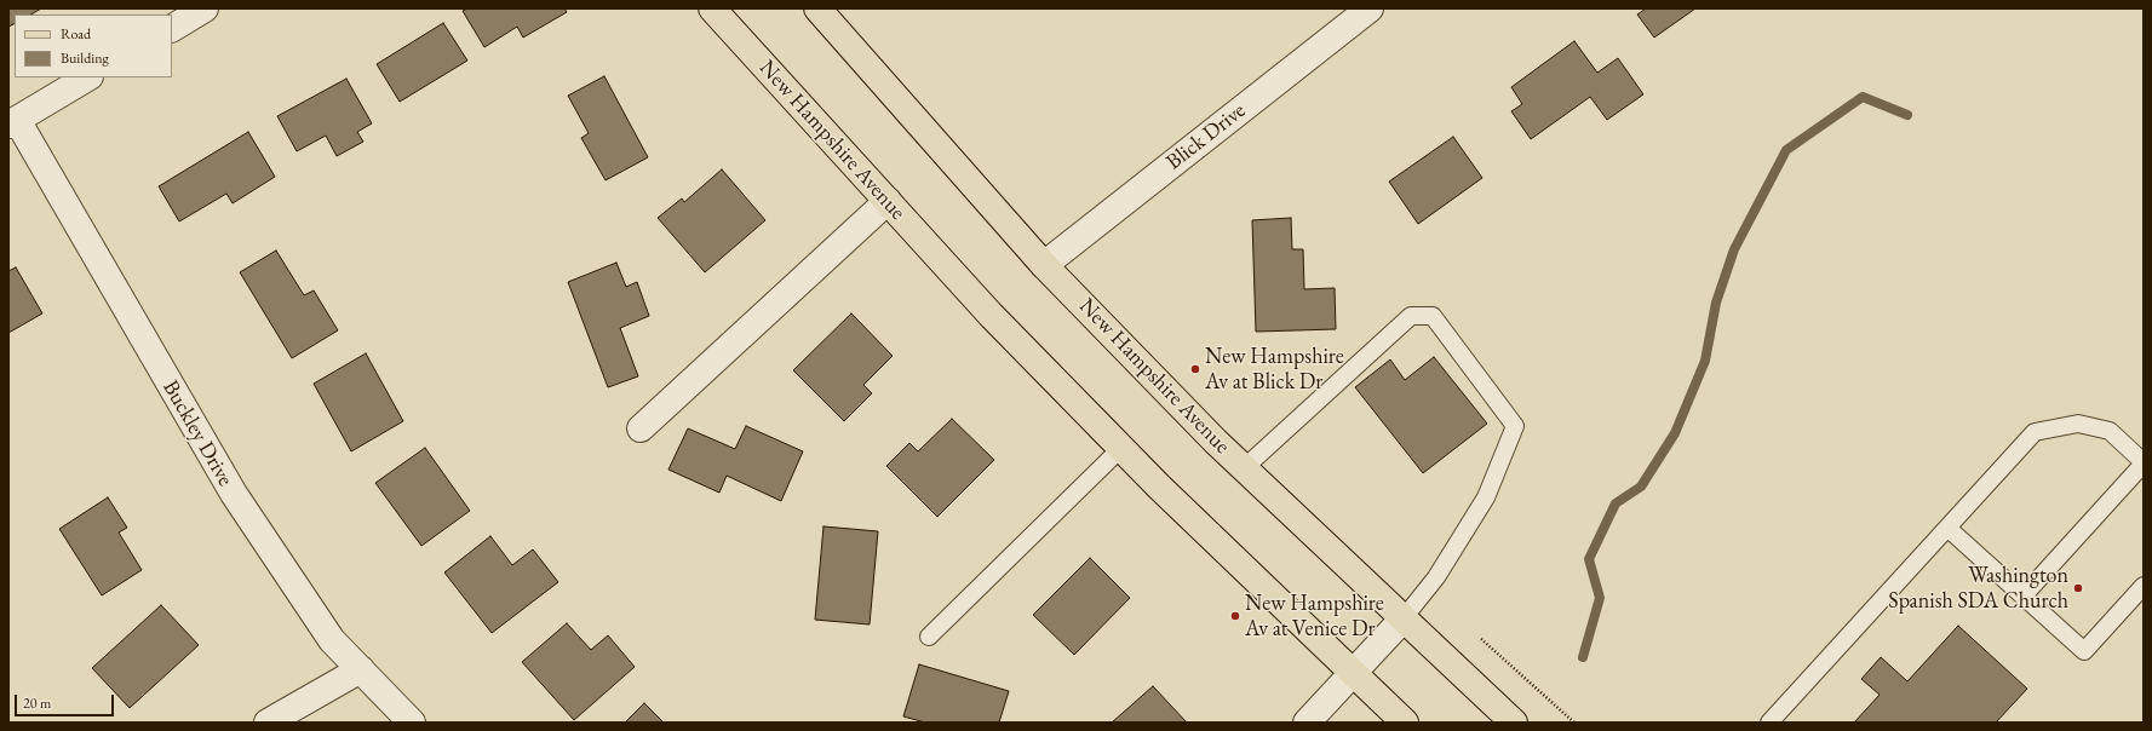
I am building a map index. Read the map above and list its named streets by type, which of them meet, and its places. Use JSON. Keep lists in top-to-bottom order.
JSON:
{
  "streets": {
    "main road": ["New Hampshire Avenue"],
    "street": ["Blick Drive", "Buckley Drive"]
  },
  "crossings": [
    ["Blick Drive", "New Hampshire Avenue"]
  ],
  "places": ["New Hampshire Av at Blick Dr", "Washington Spanish SDA Church", "New Hampshire Av at Venice Dr"],
  "legend": ["Road", "Building"],
  "scale_bar": "20 m"
}
